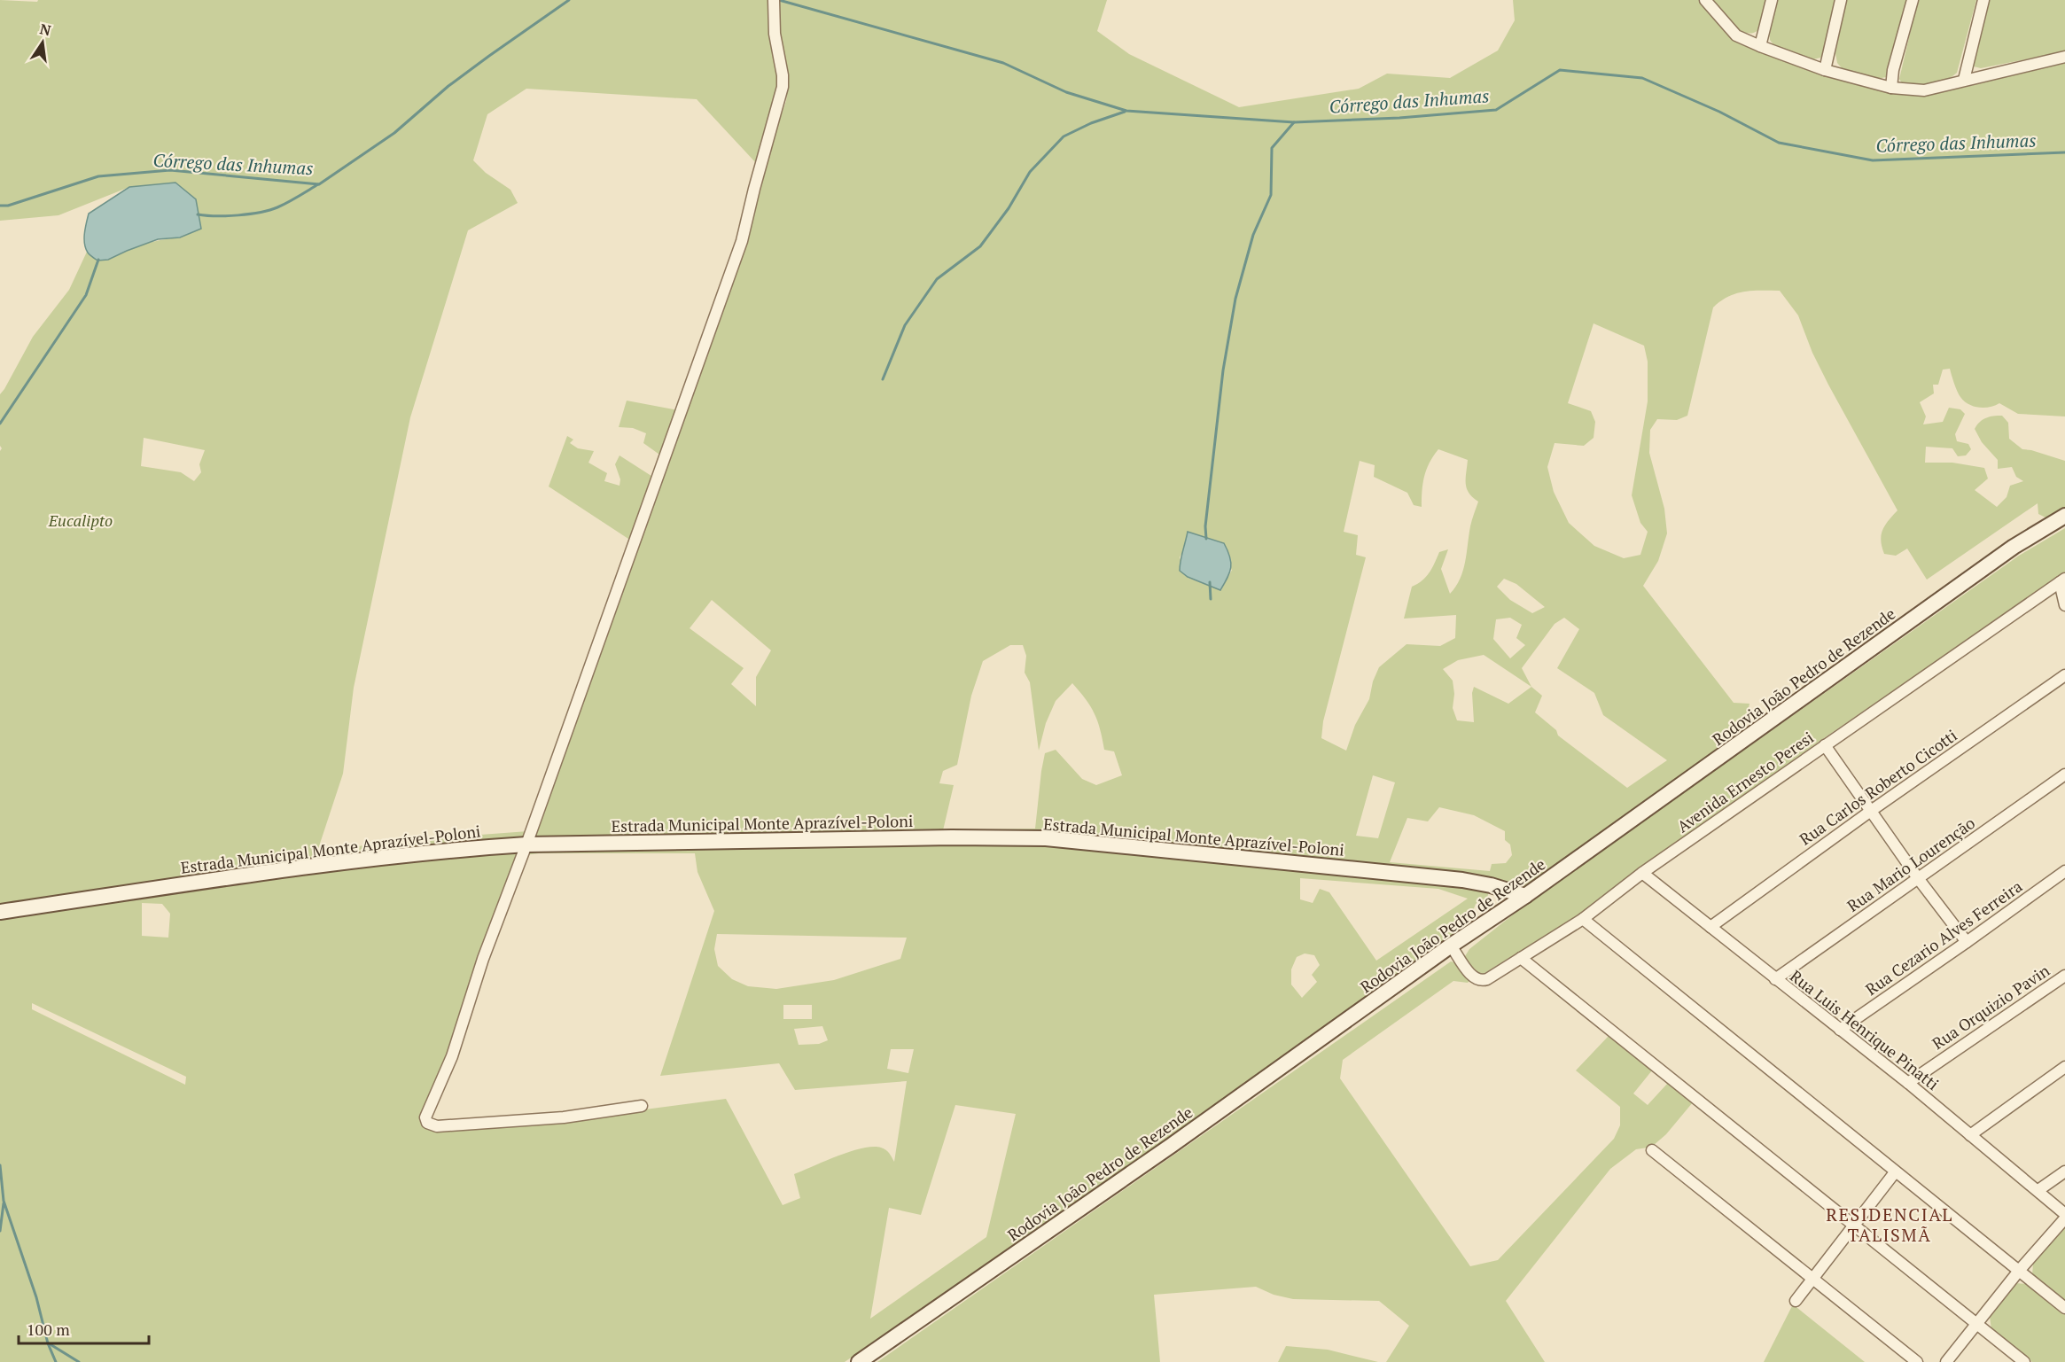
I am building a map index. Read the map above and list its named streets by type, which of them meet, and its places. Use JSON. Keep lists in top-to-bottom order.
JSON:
{
  "streets": {
    "street": [
      "Rodovia João Pedro de Rezende",
      "Avenida Ernesto Peresi",
      "Rua Carlos Roberto Cicotti",
      "Estrada Municipal Monte Aprazível-Poloni",
      "Rua Mario Lourenção",
      "Rua Cezario Alves Ferreira",
      "Rua Orquizio Pavin",
      "Rua Luis Henrique Pinatti"
    ]
  },
  "crossings": [
    ["Rodovia João Pedro de Rezende", "Avenida Ernesto Peresi"],
    ["Rodovia João Pedro de Rezende", "Estrada Municipal Monte Aprazível-Poloni"],
    ["Avenida Ernesto Peresi", "Rua Luis Henrique Pinatti"],
    ["Rua Carlos Roberto Cicotti", "Rua Luis Henrique Pinatti"],
    ["Rua Mario Lourenção", "Rua Luis Henrique Pinatti"],
    ["Rua Cezario Alves Ferreira", "Rua Luis Henrique Pinatti"],
    ["Rua Orquizio Pavin", "Rua Luis Henrique Pinatti"]
  ],
  "districts": ["RESIDENCIAL TALISMÃ"],
  "water": ["Córrego das Inhumas"],
  "parks": ["Eucalipto"],
  "scale_bar": "100 m",
  "north": "top"
}
